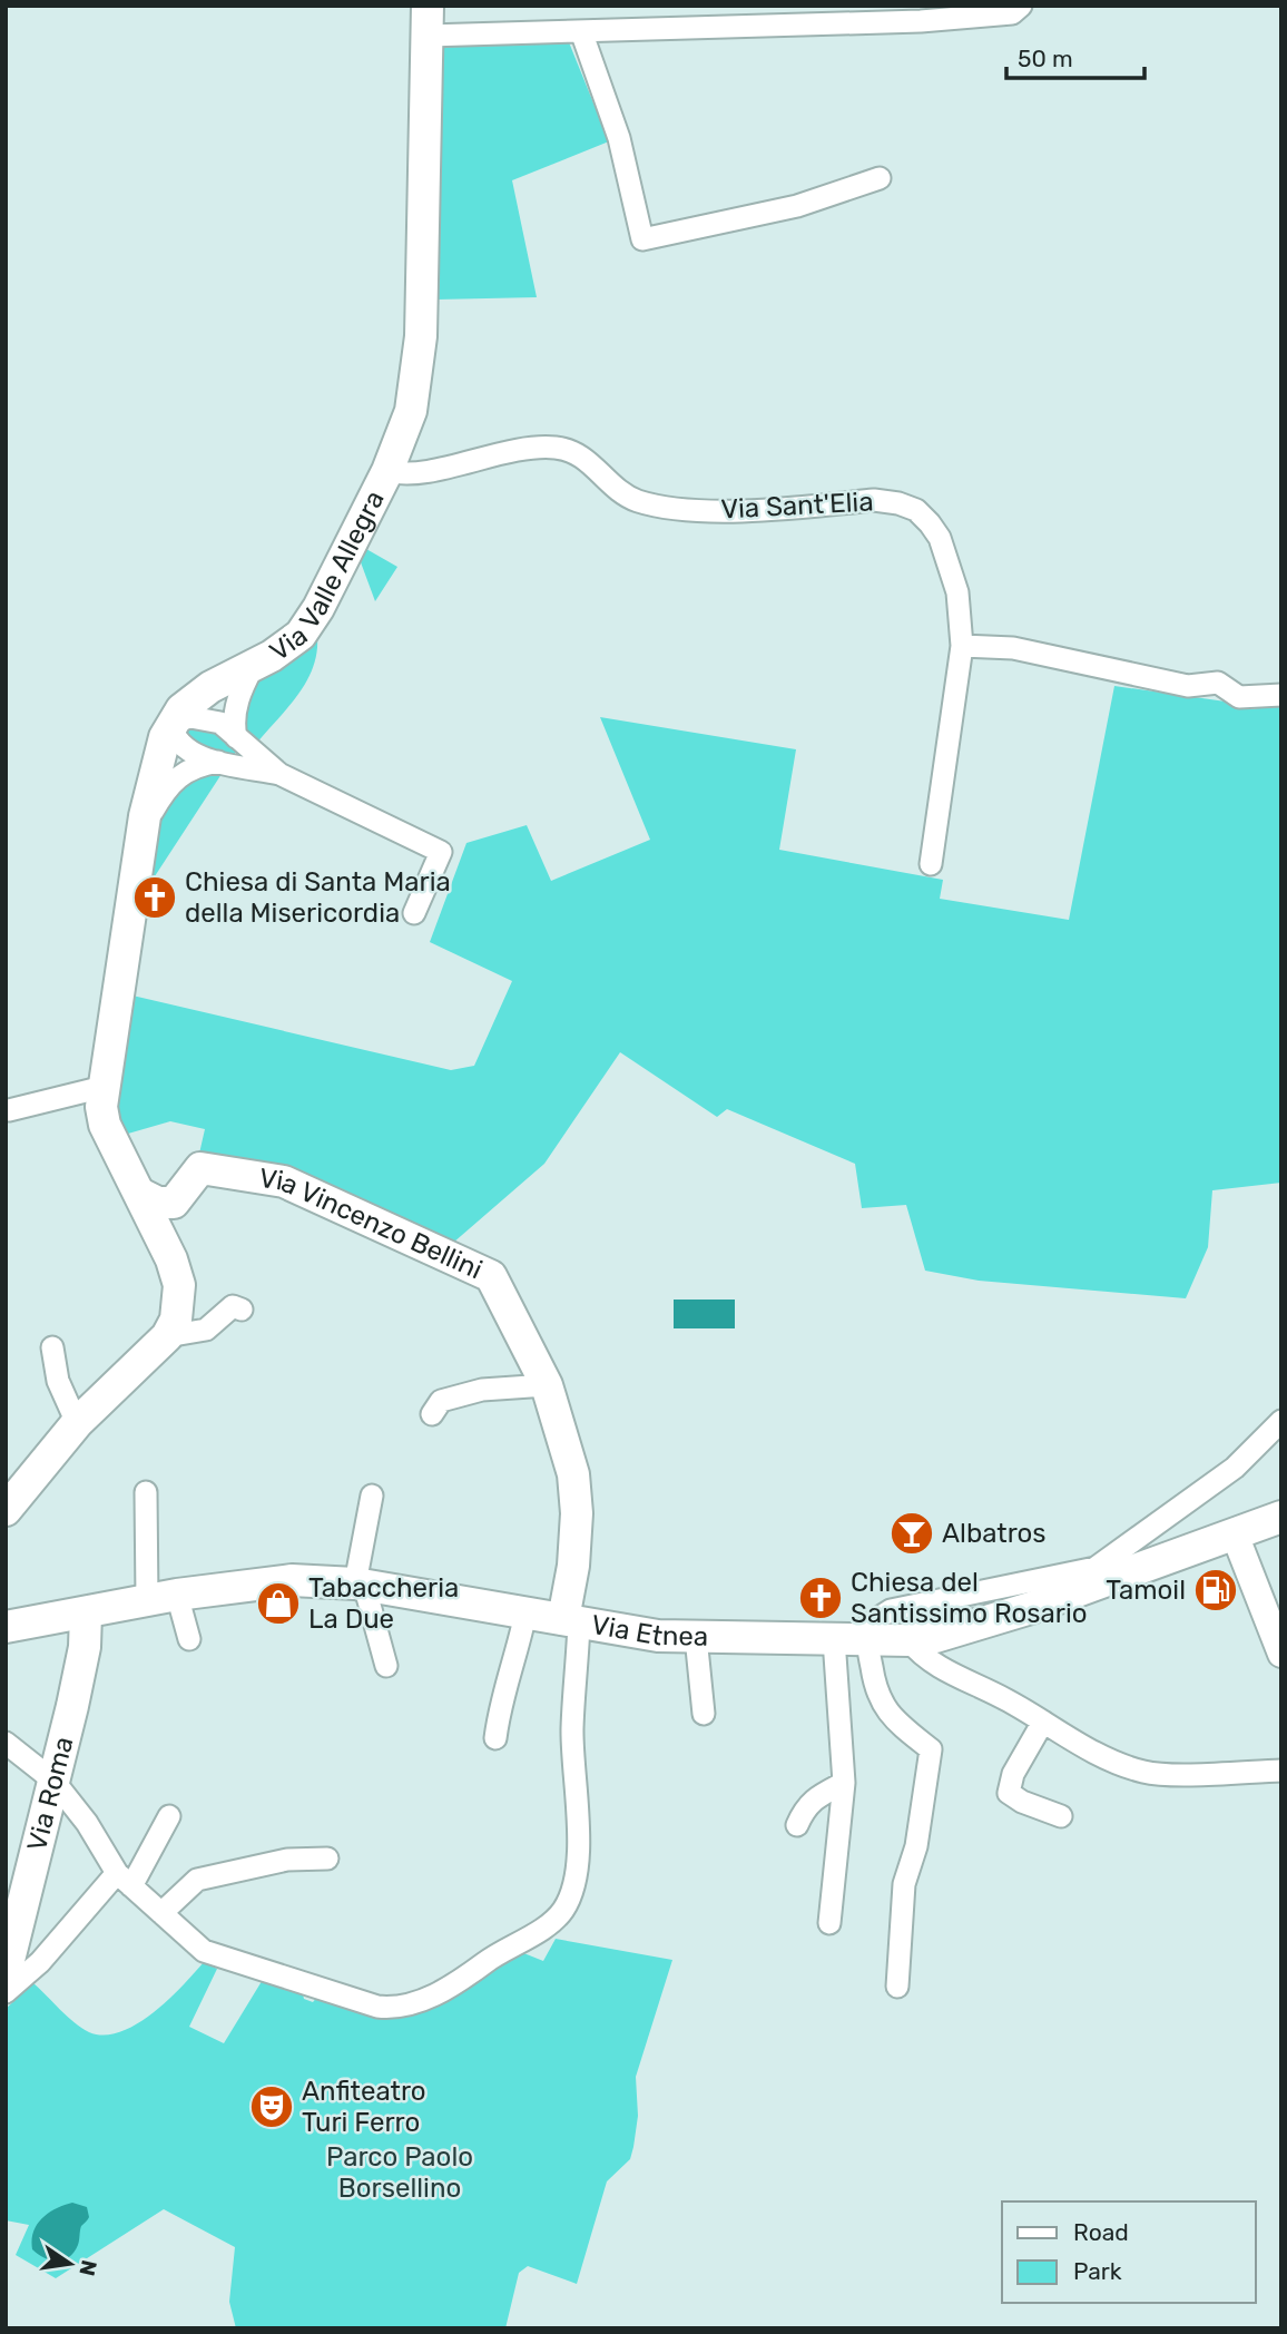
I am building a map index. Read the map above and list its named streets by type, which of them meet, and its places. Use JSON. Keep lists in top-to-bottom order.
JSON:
{
  "streets": {
    "main road": [
      "Via Valle Allegra",
      "Via Vincenzo Bellini",
      "Via Etnea",
      "Via Roma"
    ],
    "street": ["Via Sant'Elia"]
  },
  "crossings": [
    ["Via Sant'Elia", "Via Valle Allegra"],
    ["Via Vincenzo Bellini", "Via Etnea"],
    ["Via Etnea", "Via Roma"]
  ],
  "parks": ["Parco Paolo Borsellino"],
  "places": {
    "church": ["Chiesa di Santa Maria della Misericordia", "Chiesa del Santissimo Rosario"],
    "bar": ["Albatros"],
    "fuel station": ["Tamoil"],
    "shop": ["Tabaccheria La Due"],
    "theatre": ["Anfiteatro Turi Ferro"]
  },
  "legend": ["Road", "Park"],
  "scale_bar": "50 m",
  "north": "right"
}
